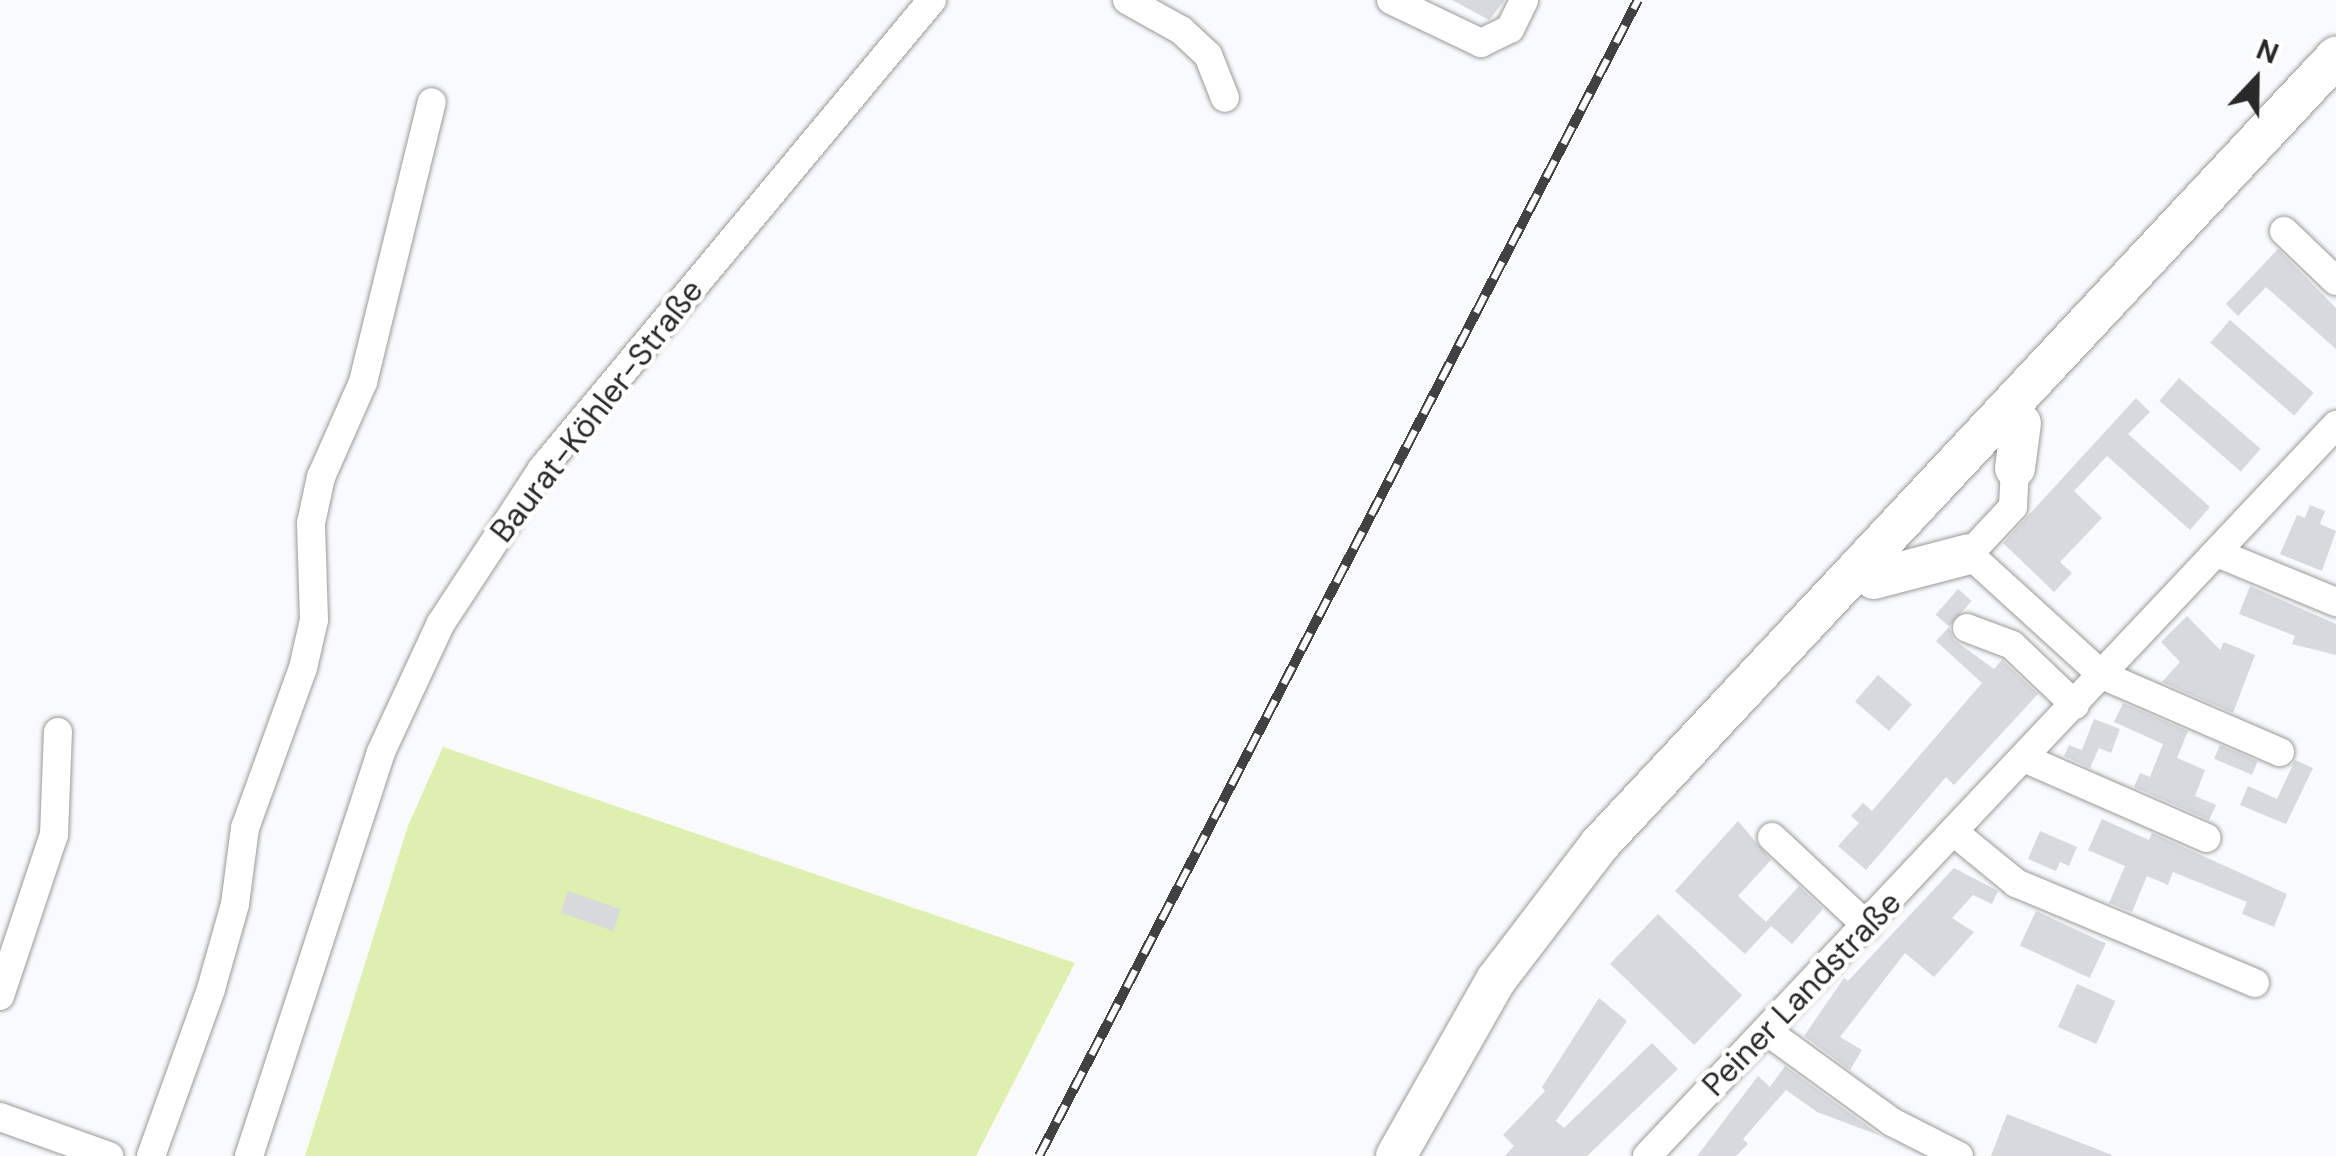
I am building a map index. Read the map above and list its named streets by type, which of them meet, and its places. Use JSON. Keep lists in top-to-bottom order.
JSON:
{
  "streets": {
    "street": ["Baurat-Köhler-Straße", "Peiner Landstraße"]
  },
  "north": "top"
}
